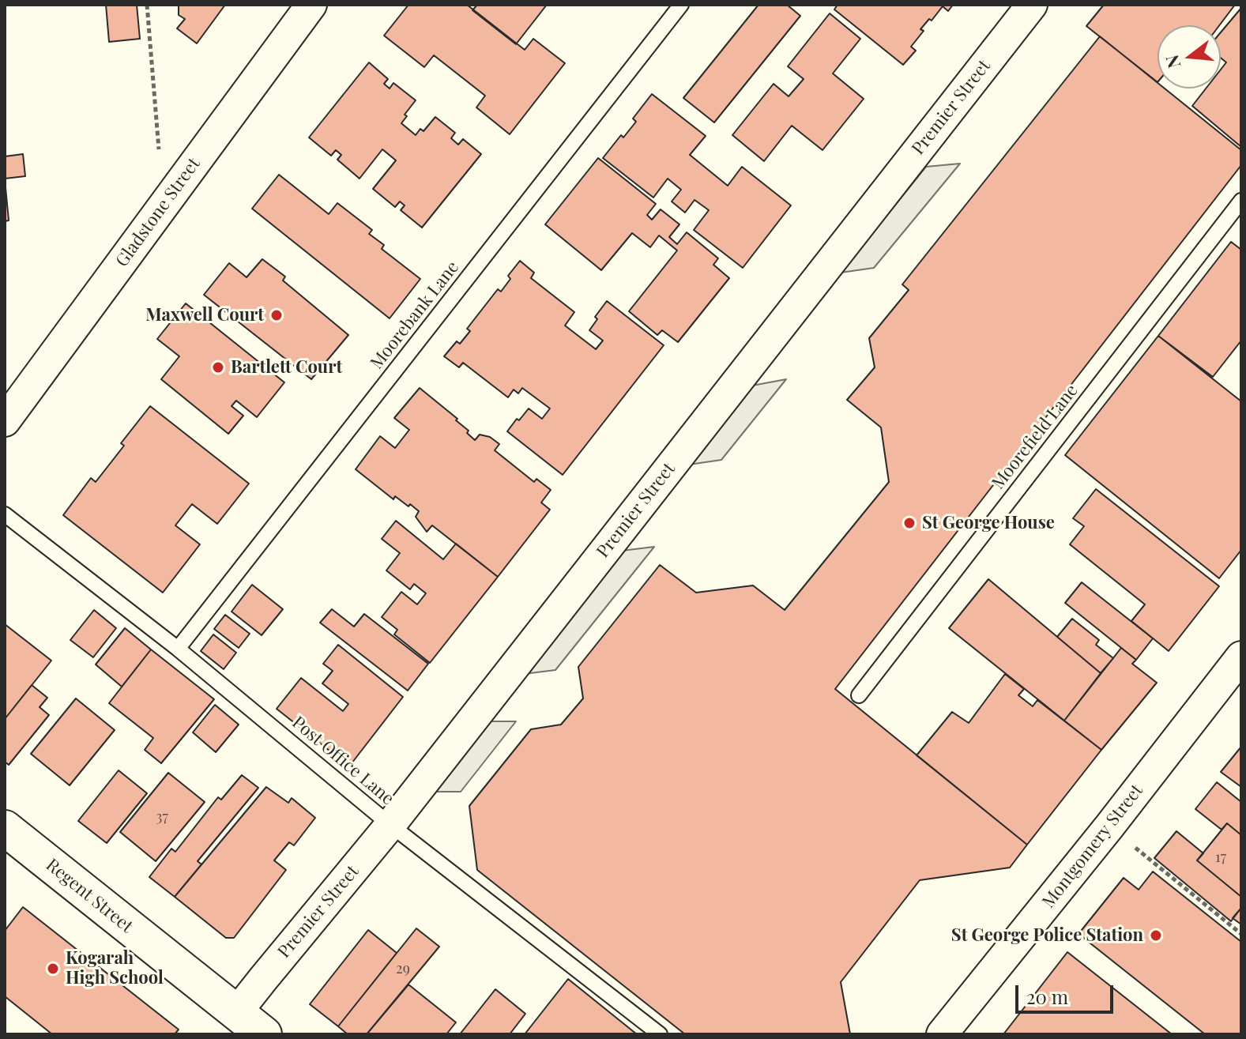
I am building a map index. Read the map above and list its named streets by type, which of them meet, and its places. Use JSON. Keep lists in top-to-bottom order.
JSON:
{
  "streets": {
    "main road": ["Regent Street"],
    "street": ["Premier Street", "Gladstone Street", "Montgomery Street"],
    "lane": ["Moorebank Lane", "Moorefield Lane", "Post Office Lane"]
  },
  "crossings": [
    ["Premier Street", "Post Office Lane"],
    ["Premier Street", "Regent Street"],
    ["Moorebank Lane", "Post Office Lane"]
  ],
  "places": [
    "Maxwell Court",
    "Bartlett Court",
    "St George House",
    "St George Police Station",
    "Kogarah High School"
  ],
  "house_numbers": ["37", "17", "29"],
  "scale_bar": "20 m",
  "north": "left"
}
